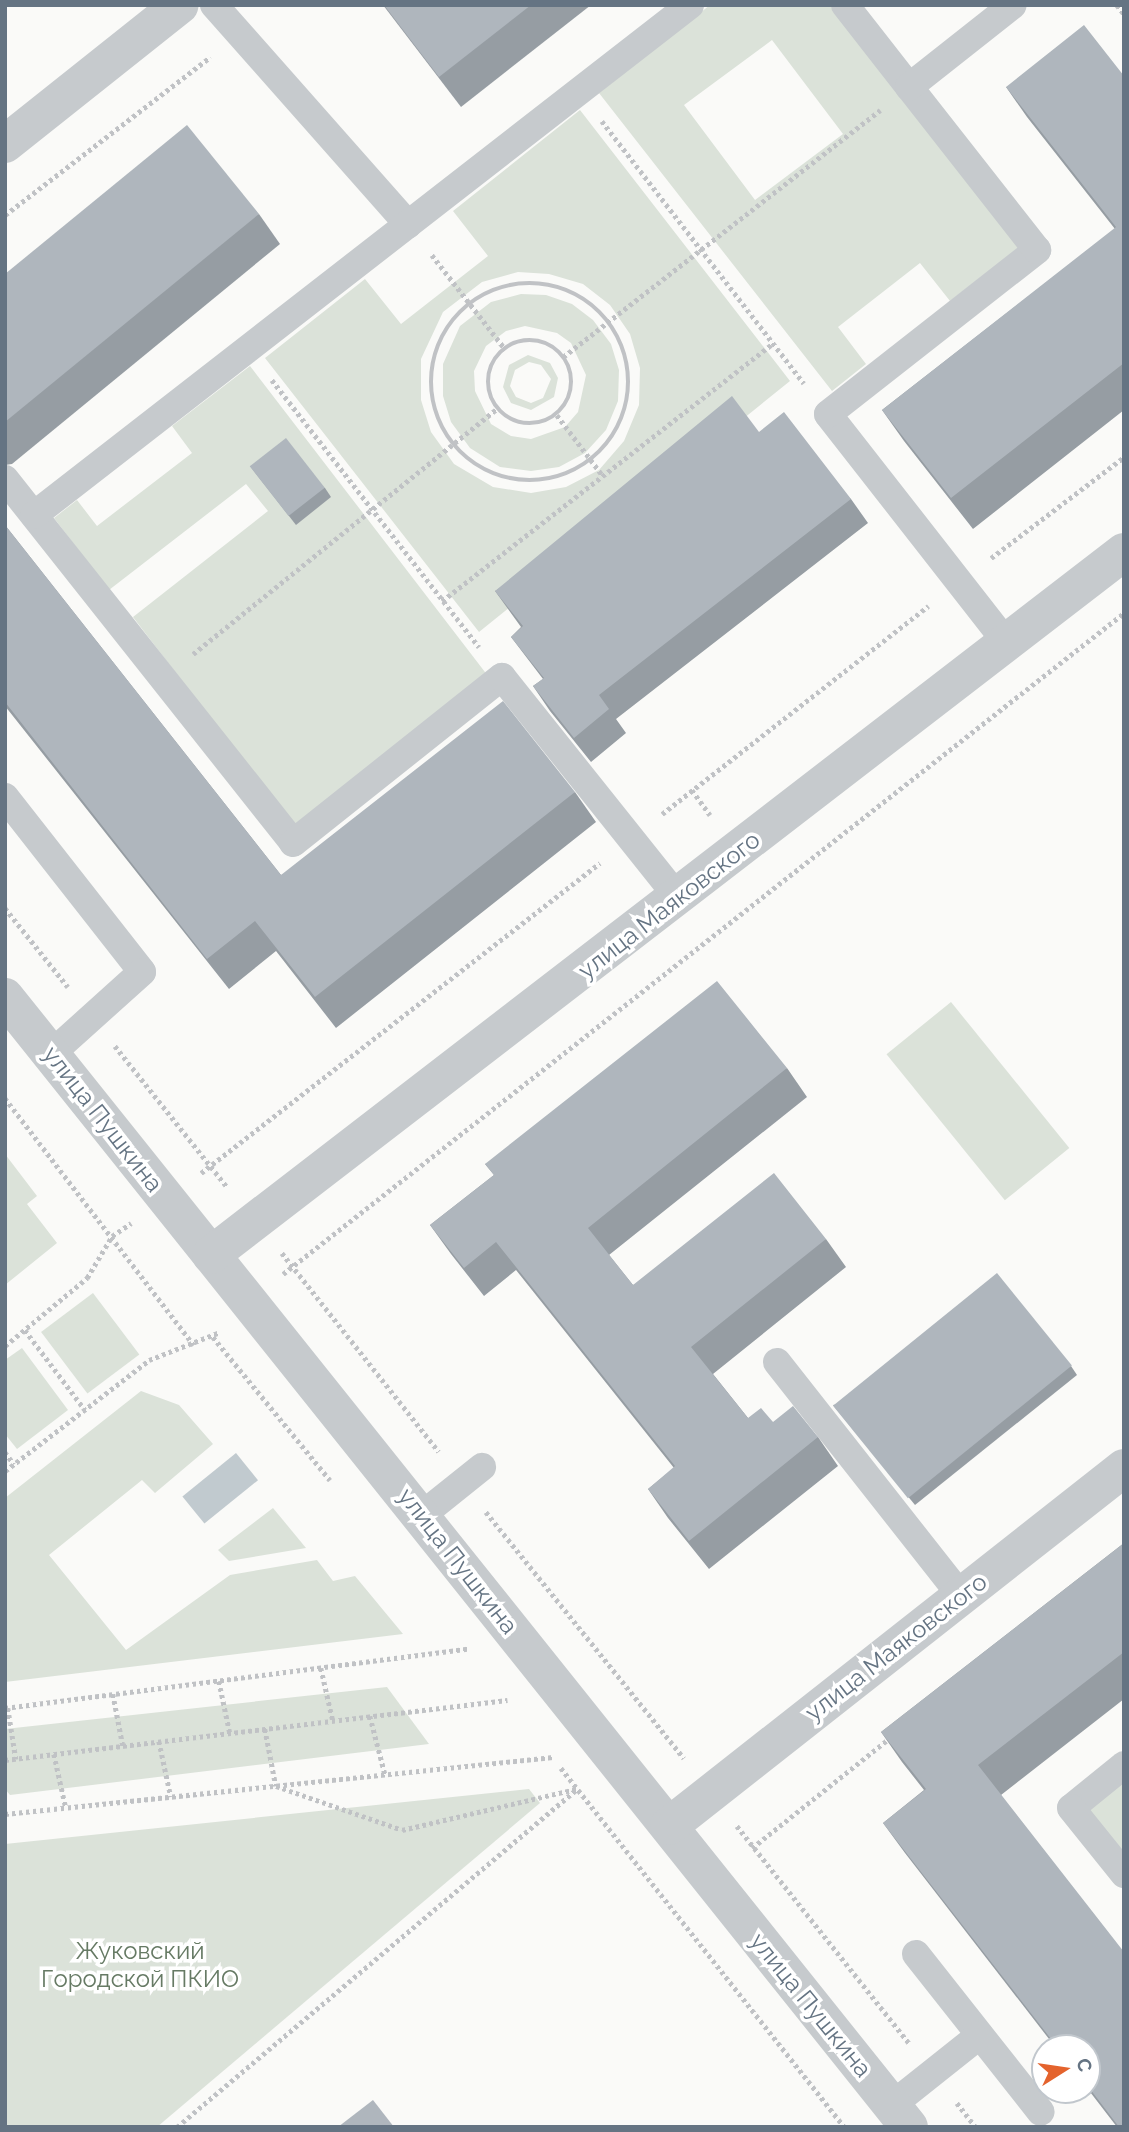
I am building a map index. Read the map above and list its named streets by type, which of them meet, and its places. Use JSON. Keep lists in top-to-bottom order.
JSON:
{
  "streets": {
    "street": ["улица Маяковского", "улица Пушкина"]
  },
  "crossings": [
    ["улица Маяковского", "улица Пушкина"]
  ],
  "parks": ["Жуковский Городской ПКИО"],
  "north": "right"
}
